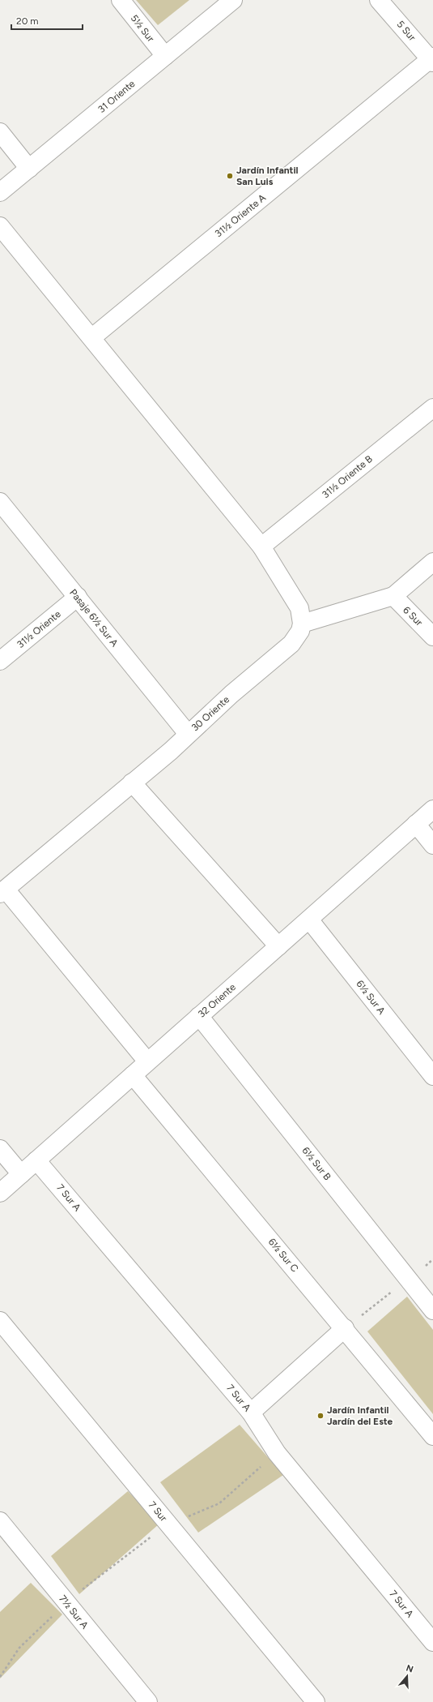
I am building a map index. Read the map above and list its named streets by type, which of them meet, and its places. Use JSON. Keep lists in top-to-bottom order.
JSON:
{
  "streets": {
    "street": [
      "5½ Sur",
      "5 Sur",
      "31 Oriente",
      "31½ Oriente A",
      "31½ Oriente B",
      "6 Sur",
      "Pasaje 6½ Sur A",
      "31½ Oriente",
      "30 Oriente",
      "6½ Sur A",
      "32 Oriente",
      "6½ Sur B",
      "7 Sur A",
      "6½ Sur C",
      "7 Sur",
      "7½ Sur A"
    ]
  },
  "crossings": [
    ["5½ Sur", "31 Oriente"],
    ["5 Sur", "31½ Oriente A"],
    ["Pasaje 6½ Sur A", "31½ Oriente"],
    ["Pasaje 6½ Sur A", "30 Oriente"],
    ["6½ Sur A", "32 Oriente"],
    ["32 Oriente", "6½ Sur B"],
    ["32 Oriente", "7 Sur A"],
    ["32 Oriente", "6½ Sur C"]
  ],
  "places": ["Jardín Infantil San Luis", "Jardín Infantil Jardín del Este"],
  "scale_bar": "20 m",
  "north": "top"
}
